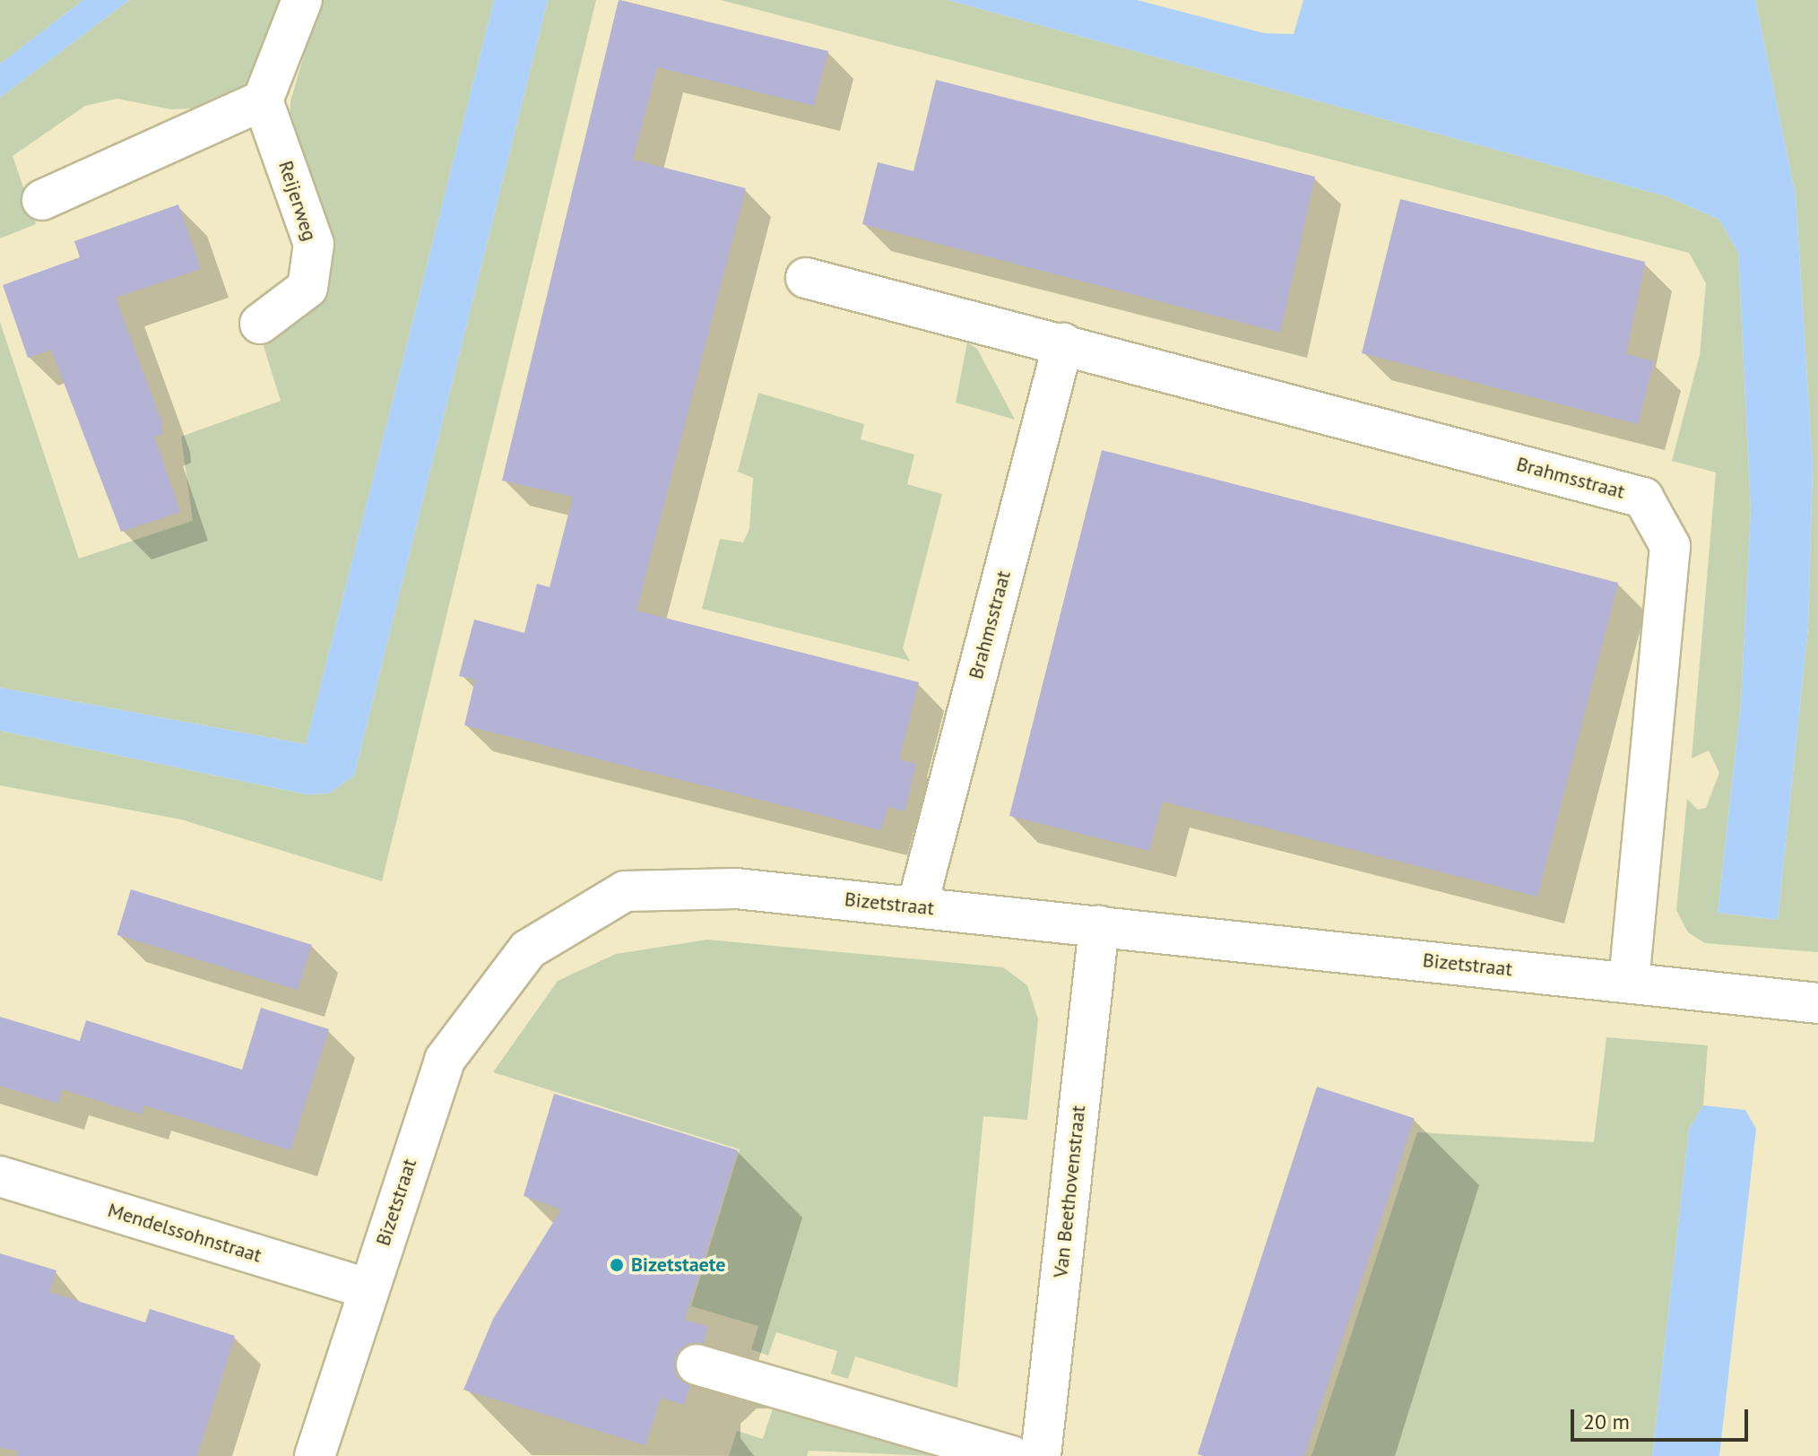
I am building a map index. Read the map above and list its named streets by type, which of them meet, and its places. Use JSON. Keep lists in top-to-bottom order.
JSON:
{
  "streets": {
    "street": [
      "Reijerweg",
      "Brahmsstraat",
      "Bizetstraat",
      "Van Beethovenstraat",
      "Mendelssohnstraat"
    ]
  },
  "crossings": [
    ["Brahmsstraat", "Bizetstraat"],
    ["Bizetstraat", "Van Beethovenstraat"],
    ["Bizetstraat", "Mendelssohnstraat"]
  ],
  "places": ["Bizetstaete"],
  "scale_bar": "20 m"
}
